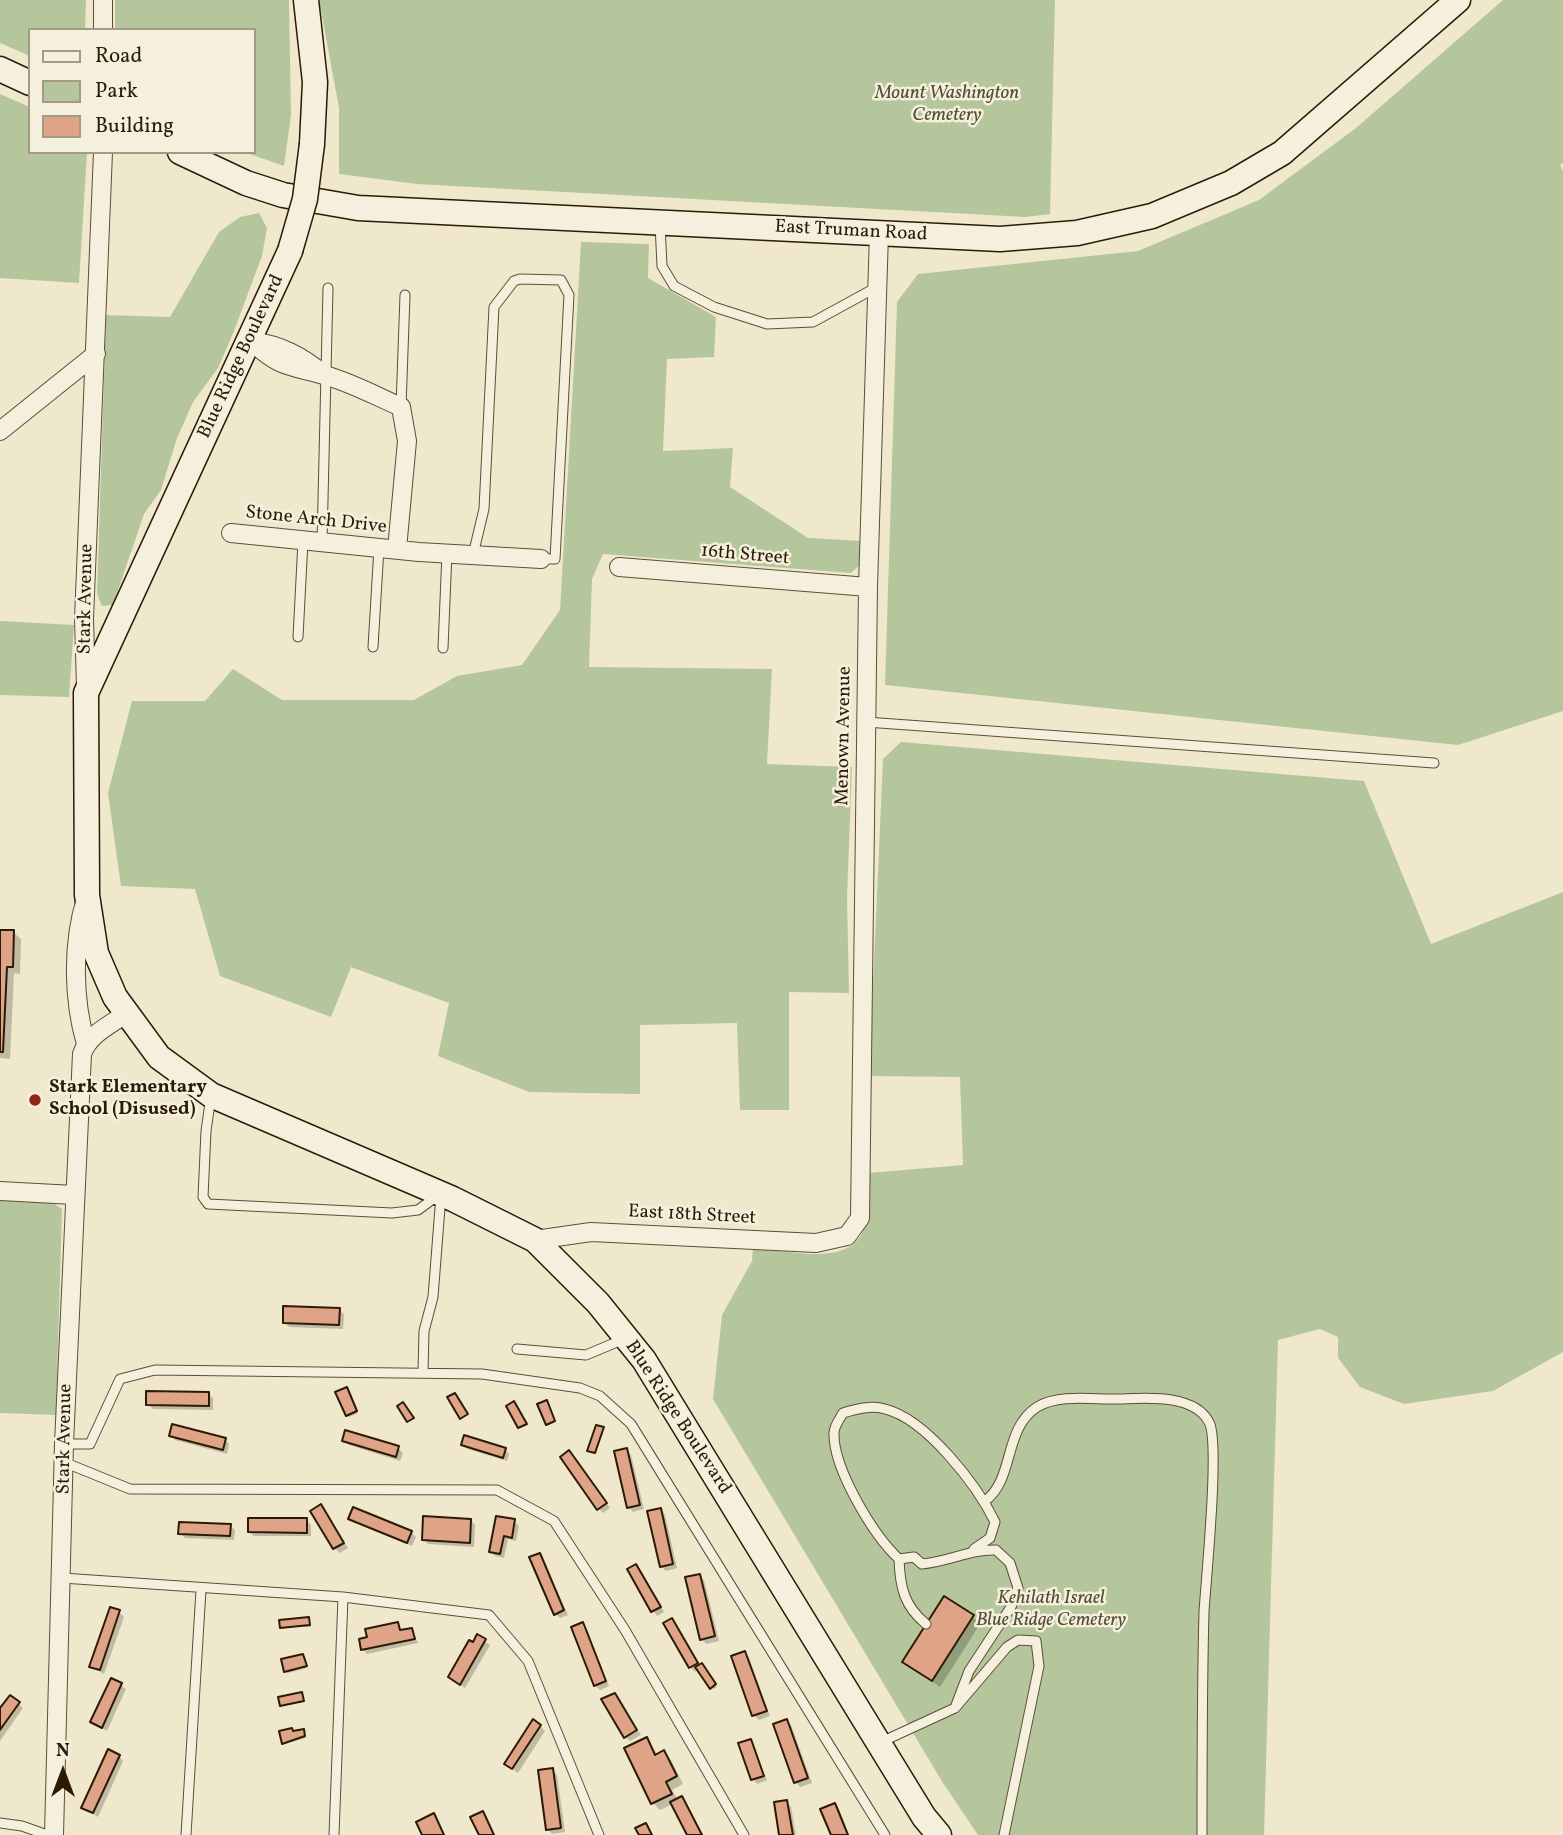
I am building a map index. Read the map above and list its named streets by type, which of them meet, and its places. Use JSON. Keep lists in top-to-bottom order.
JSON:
{
  "streets": {
    "main road": ["East Truman Road", "Blue Ridge Boulevard", "Stark Avenue"],
    "street": [
      "Stone Arch Drive",
      "16th Street",
      "Menown Avenue",
      "East 18th Street"
    ]
  },
  "crossings": [
    ["East Truman Road", "Menown Avenue"],
    ["Blue Ridge Boulevard", "Stark Avenue"],
    ["Blue Ridge Boulevard", "East 18th Street"],
    ["16th Street", "Menown Avenue"],
    ["Menown Avenue", "East 18th Street"]
  ],
  "parks": ["Mount Washington Cemetery", "Kehilath Israel Blue Ridge Cemetery"],
  "places": ["Stark Elementary School (Disused)"],
  "legend": ["Road", "Park", "Building"],
  "north": "top"
}
